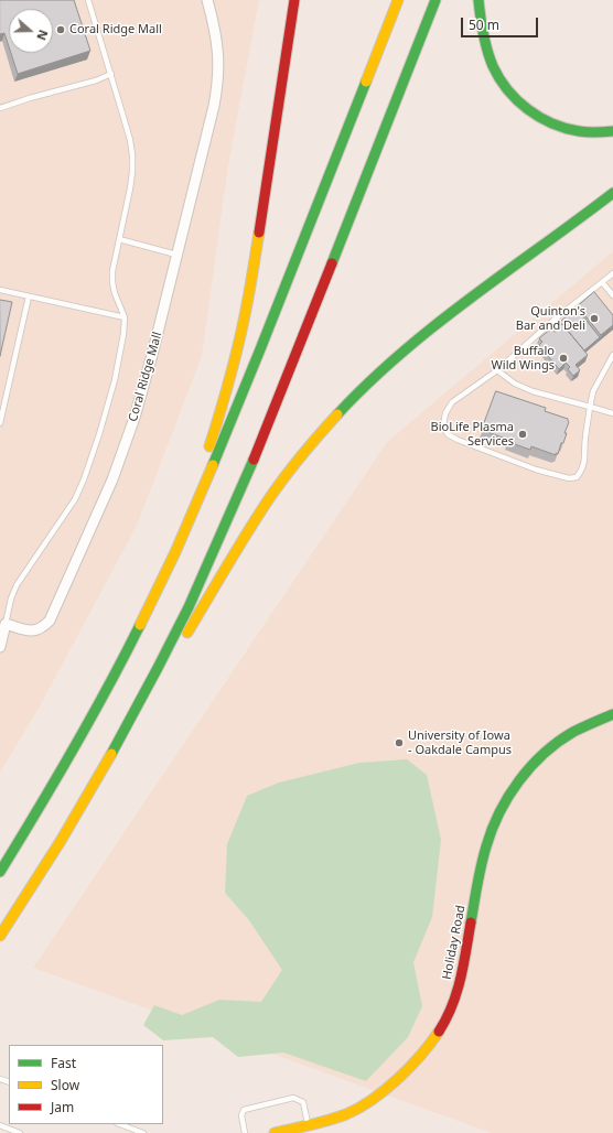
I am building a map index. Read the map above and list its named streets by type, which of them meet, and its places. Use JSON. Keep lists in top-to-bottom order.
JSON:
{
  "streets": {
    "main road": ["Holiday Road"],
    "street": ["Coral Ridge Mall"]
  },
  "places": [
    "Coral Ridge Mall",
    "Quinton's Bar and Deli",
    "Buffalo Wild Wings",
    "BioLife Plasma Services",
    "University of Iowa - Oakdale Campus"
  ],
  "legend": ["Fast", "Slow", "Jam"],
  "scale_bar": "50 m",
  "north": "right"
}
